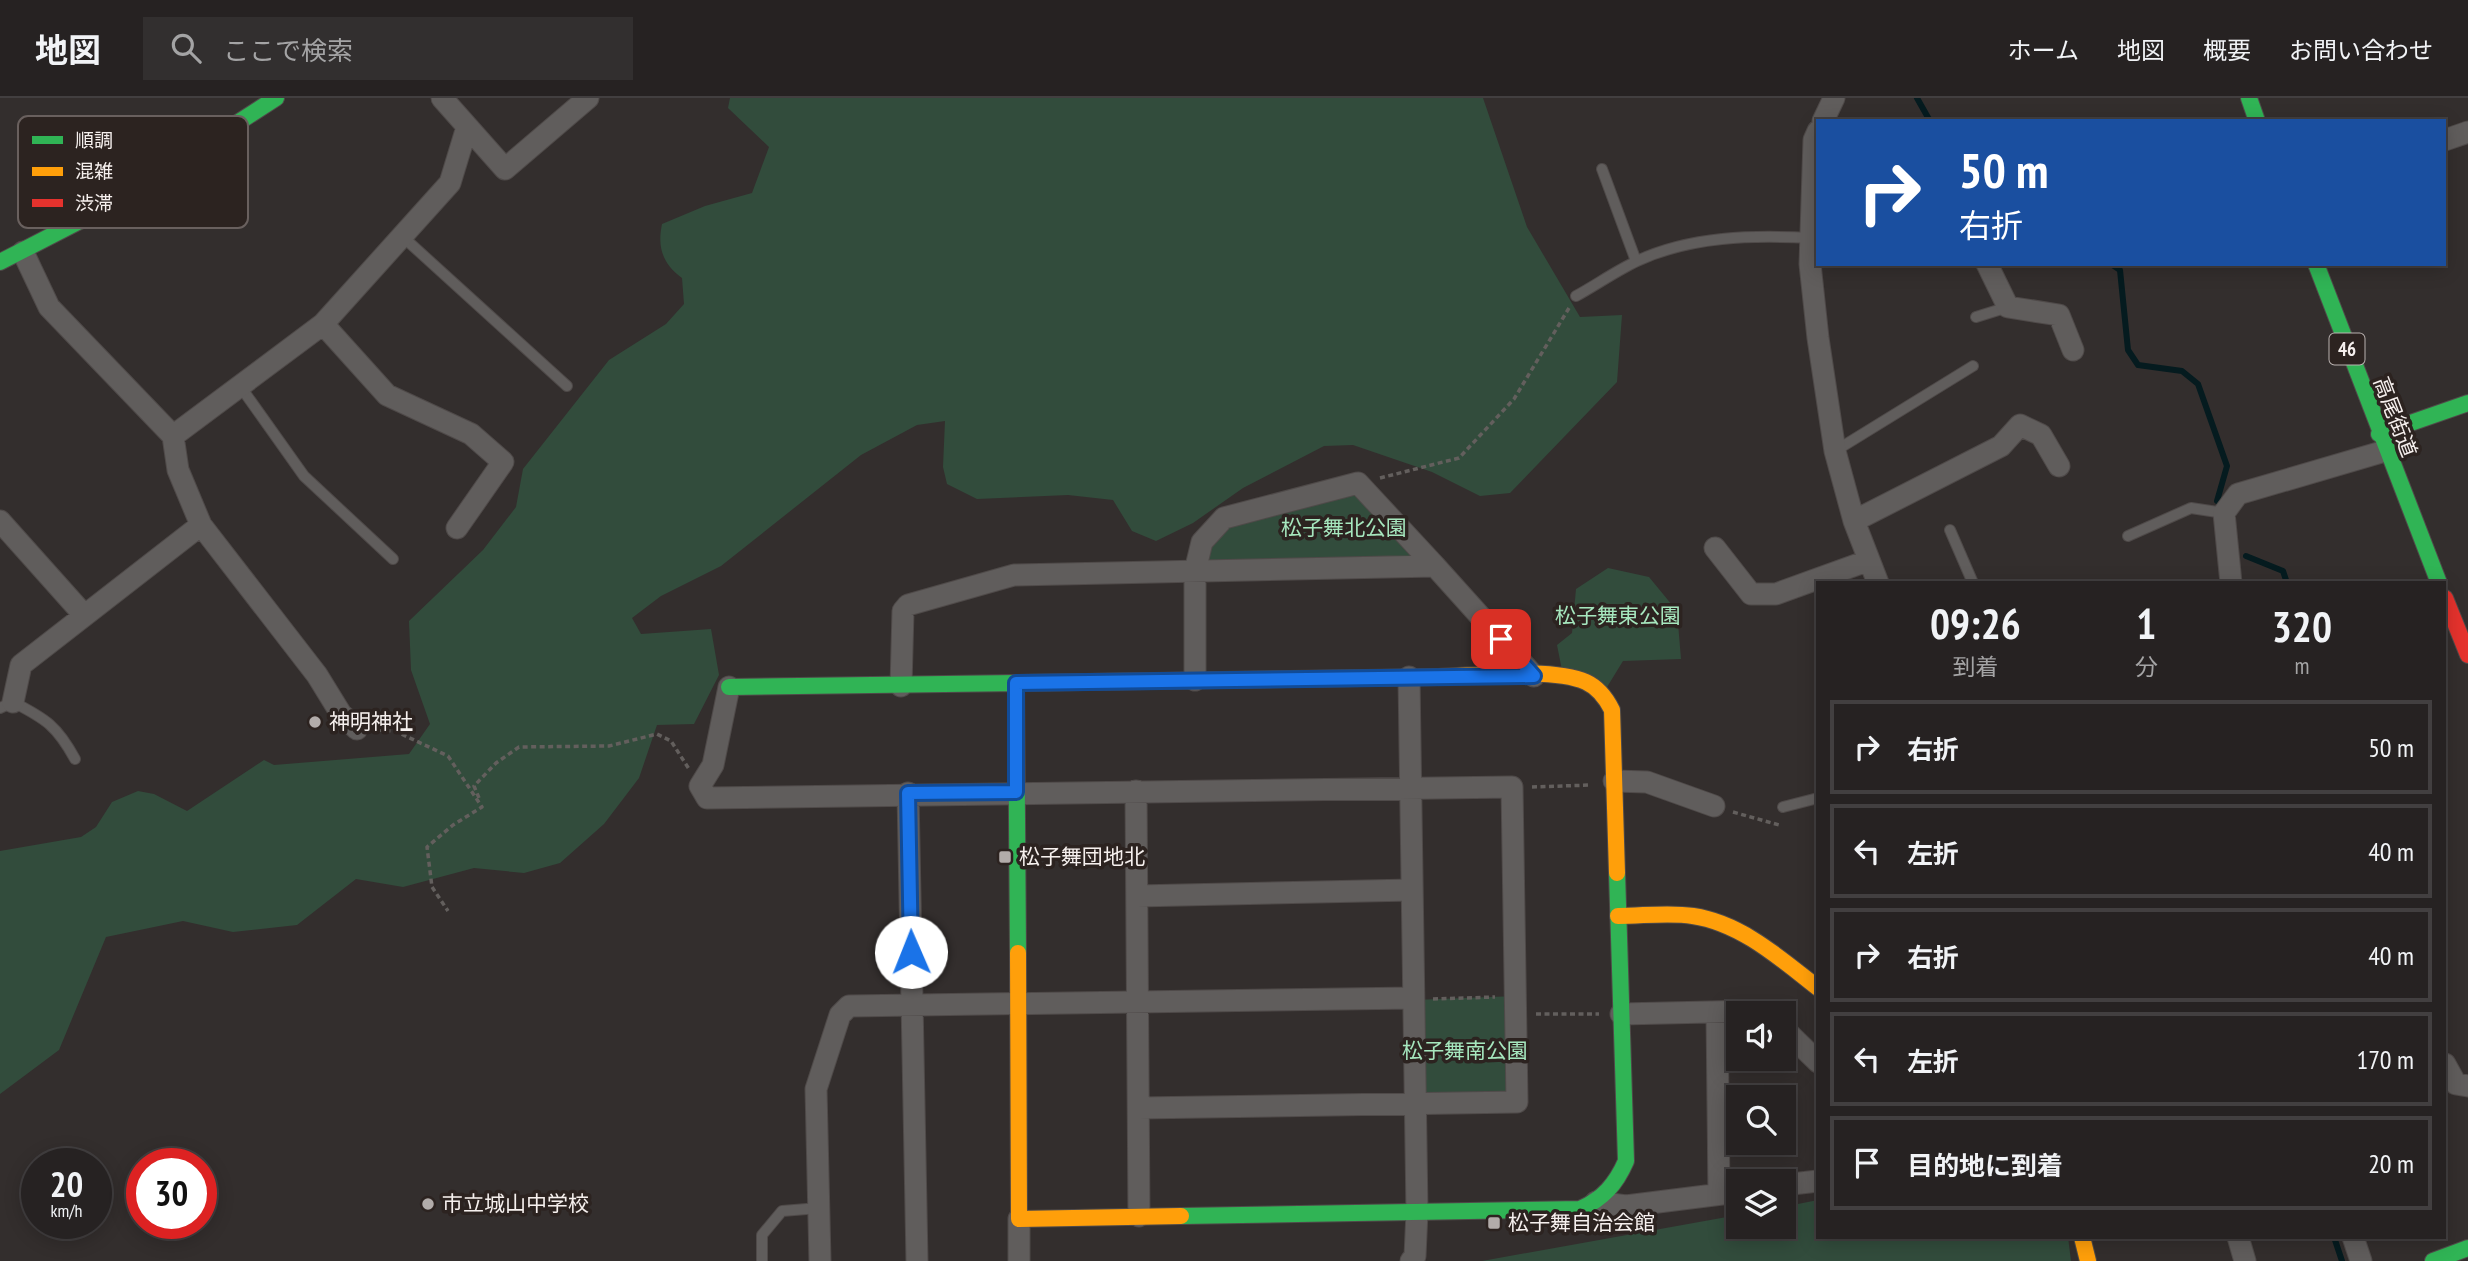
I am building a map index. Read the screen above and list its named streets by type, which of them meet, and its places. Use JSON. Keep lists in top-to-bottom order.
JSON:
{
  "streets": {
    "street": ["46", "高尾街道"]
  },
  "parks": ["松子舞北公園", "松子舞東公園", "松子舞南公園"],
  "places": {
    "other": ["神明神社", "市立城山中学校"],
    "transit": ["松子舞団地北", "松子舞自治会館"]
  },
  "legend": ["順調", "混雑", "渋滞"],
  "page": {
    "header": "地図",
    "search": "ここで検索",
    "nav": [
      "ホーム",
      "地図",
      "概要",
      "お問い合わせ"
    ],
    "turn": ["50 m", "右折"],
    "eta": [
      "09:26",
      "到着",
      "1",
      "分",
      "320",
      "m"
    ],
    "list": [
      {
        "name": "右折",
        "value": "50 m"
      },
      {
        "name": "左折",
        "value": "40 m"
      },
      {
        "name": "右折",
        "value": "40 m"
      },
      {
        "name": "左折",
        "value": "170 m"
      },
      {
        "name": "目的地に到着",
        "value": "20 m"
      }
    ],
    "speed": "20 km/h",
    "limit": "30"
  }
}
